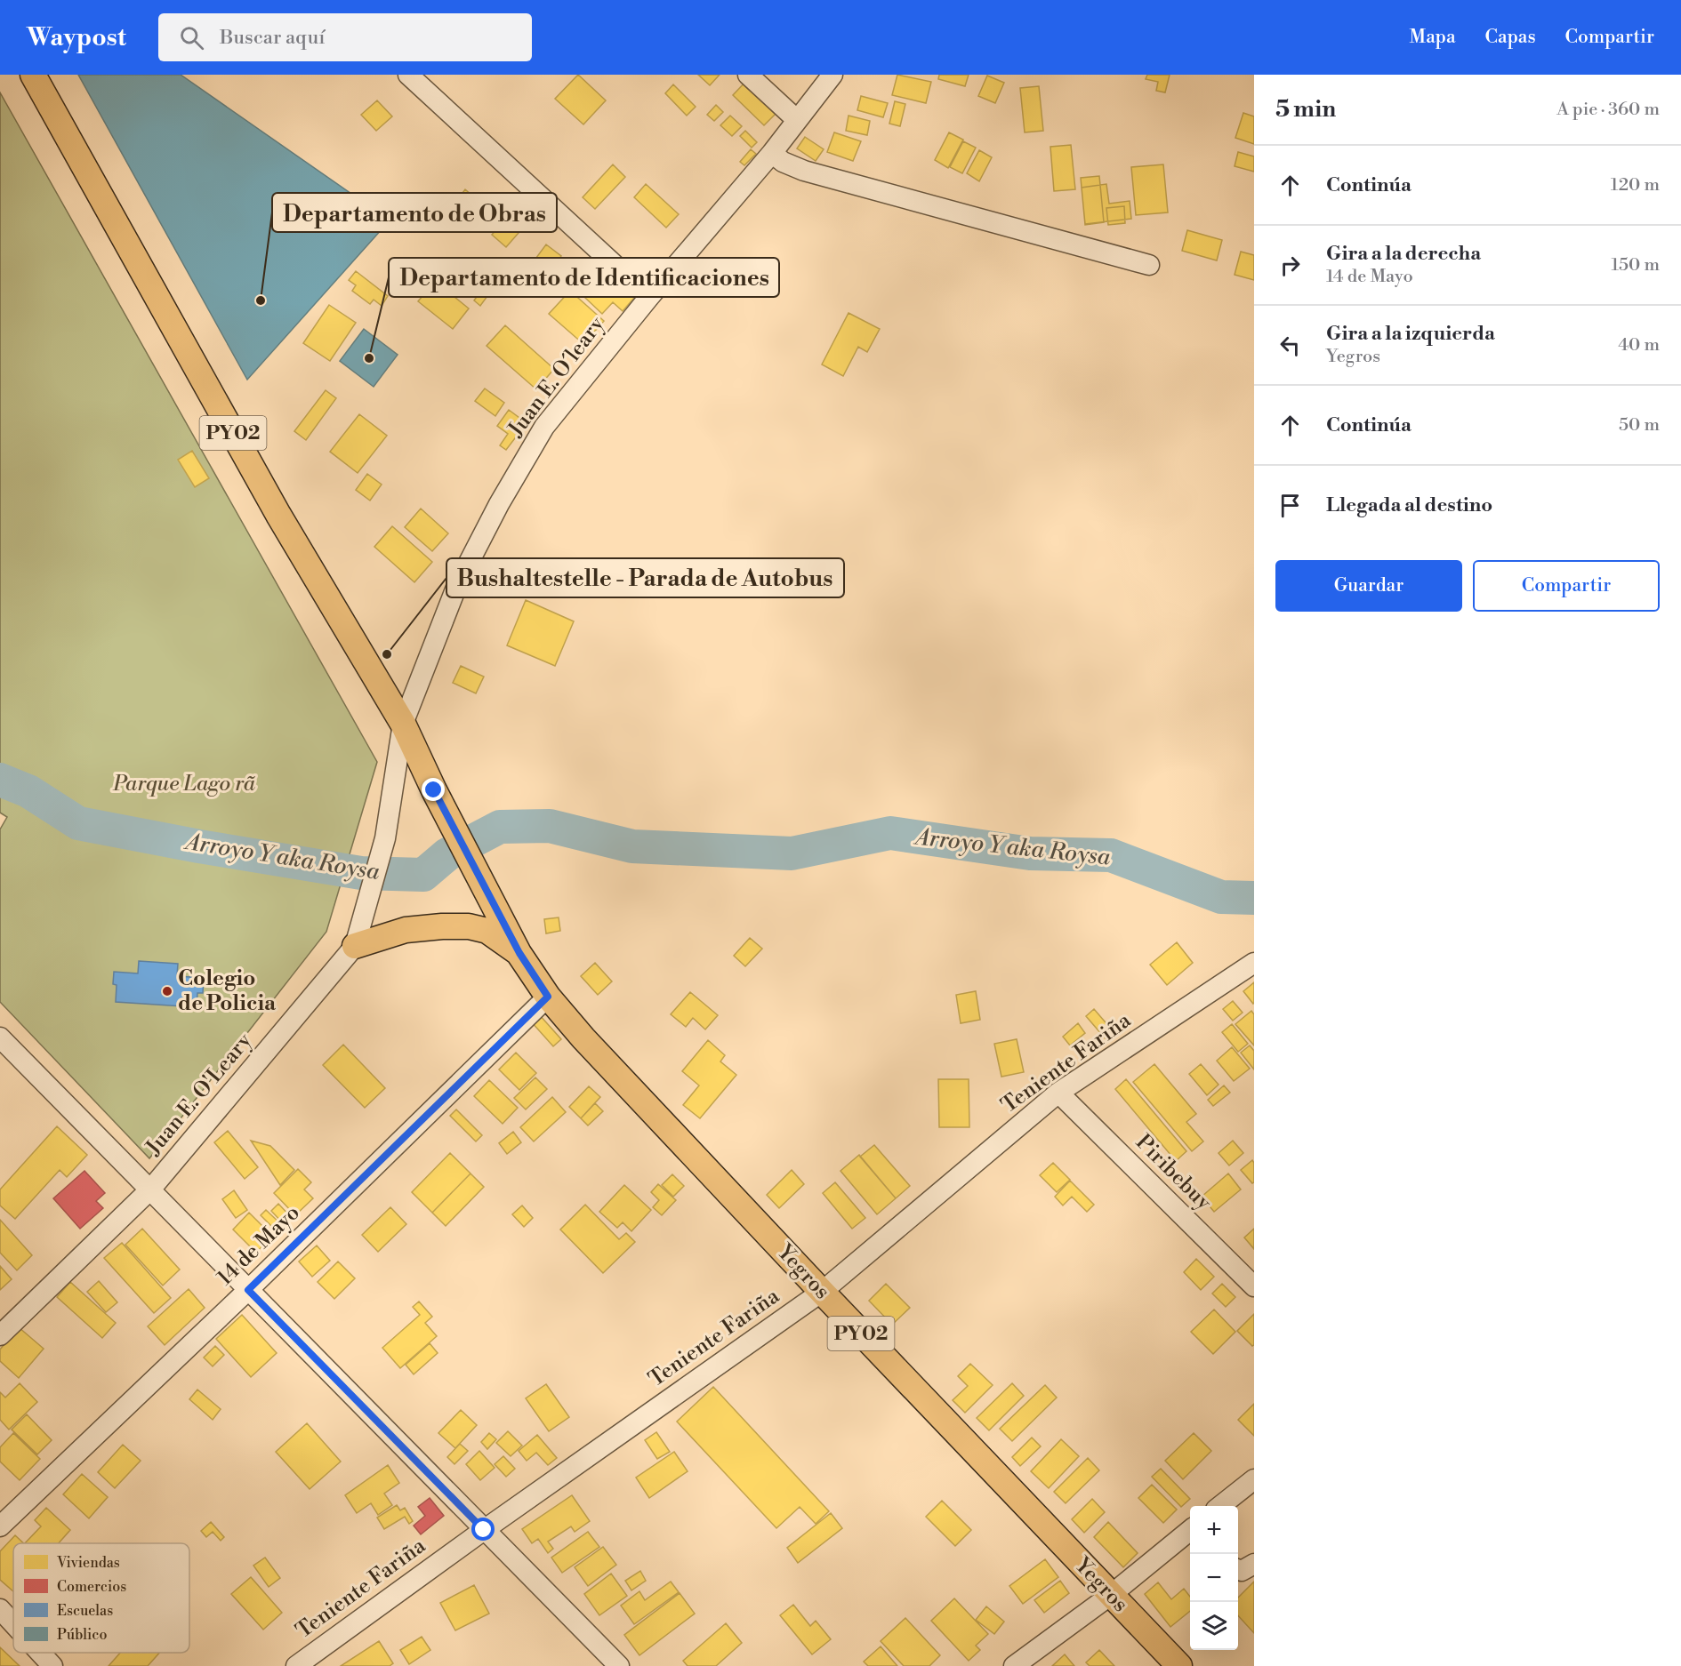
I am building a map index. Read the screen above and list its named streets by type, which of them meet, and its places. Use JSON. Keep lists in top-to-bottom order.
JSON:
{
  "streets": {
    "main road": ["PY02", "Yegros"],
    "street": [
      "Juan E. O´leary",
      "Teniente Fariña",
      "Juan E. O'Leary",
      "Piribebuy",
      "14 de Mayo"
    ]
  },
  "crossings": [
    ["Juan E. O´leary", "PY02"],
    ["Juan E. O´leary", "Juan E. O'Leary"],
    ["Juan E. O´leary", "Yegros"],
    ["PY02", "Juan E. O'Leary"],
    ["PY02", "Yegros"],
    ["Teniente Fariña", "Piribebuy"],
    ["Teniente Fariña", "Yegros"],
    ["Juan E. O'Leary", "Yegros"],
    ["14 de Mayo", "Yegros"]
  ],
  "water": ["Arroyo Y aka Roysa"],
  "parks": ["Parque Lago rã"],
  "places": [
    "Departamento de Obras",
    "Departamento de Identificaciones",
    "Bushaltestelle - Parada de Autobus",
    "Colegio de Policia"
  ],
  "legend": [
    "Viviendas",
    "Comercios",
    "Escuelas",
    "Público"
  ],
  "page": {
    "header": "Waypost",
    "search": "Buscar aquí",
    "nav": ["Mapa", "Capas", "Compartir"],
    "heading": ["5 min", "A pie · 360 m"],
    "list": [
      ["Continúa", "120 m"],
      ["Gira a la derecha", "14 de Mayo", "150 m"],
      ["Gira a la izquierda", "Yegros", "40 m"],
      ["Continúa", "50 m"],
      "Llegada al destino"
    ],
    "buttons": ["Guardar", "Compartir"],
    "map_buttons": ["+", "−"]
  }
}
